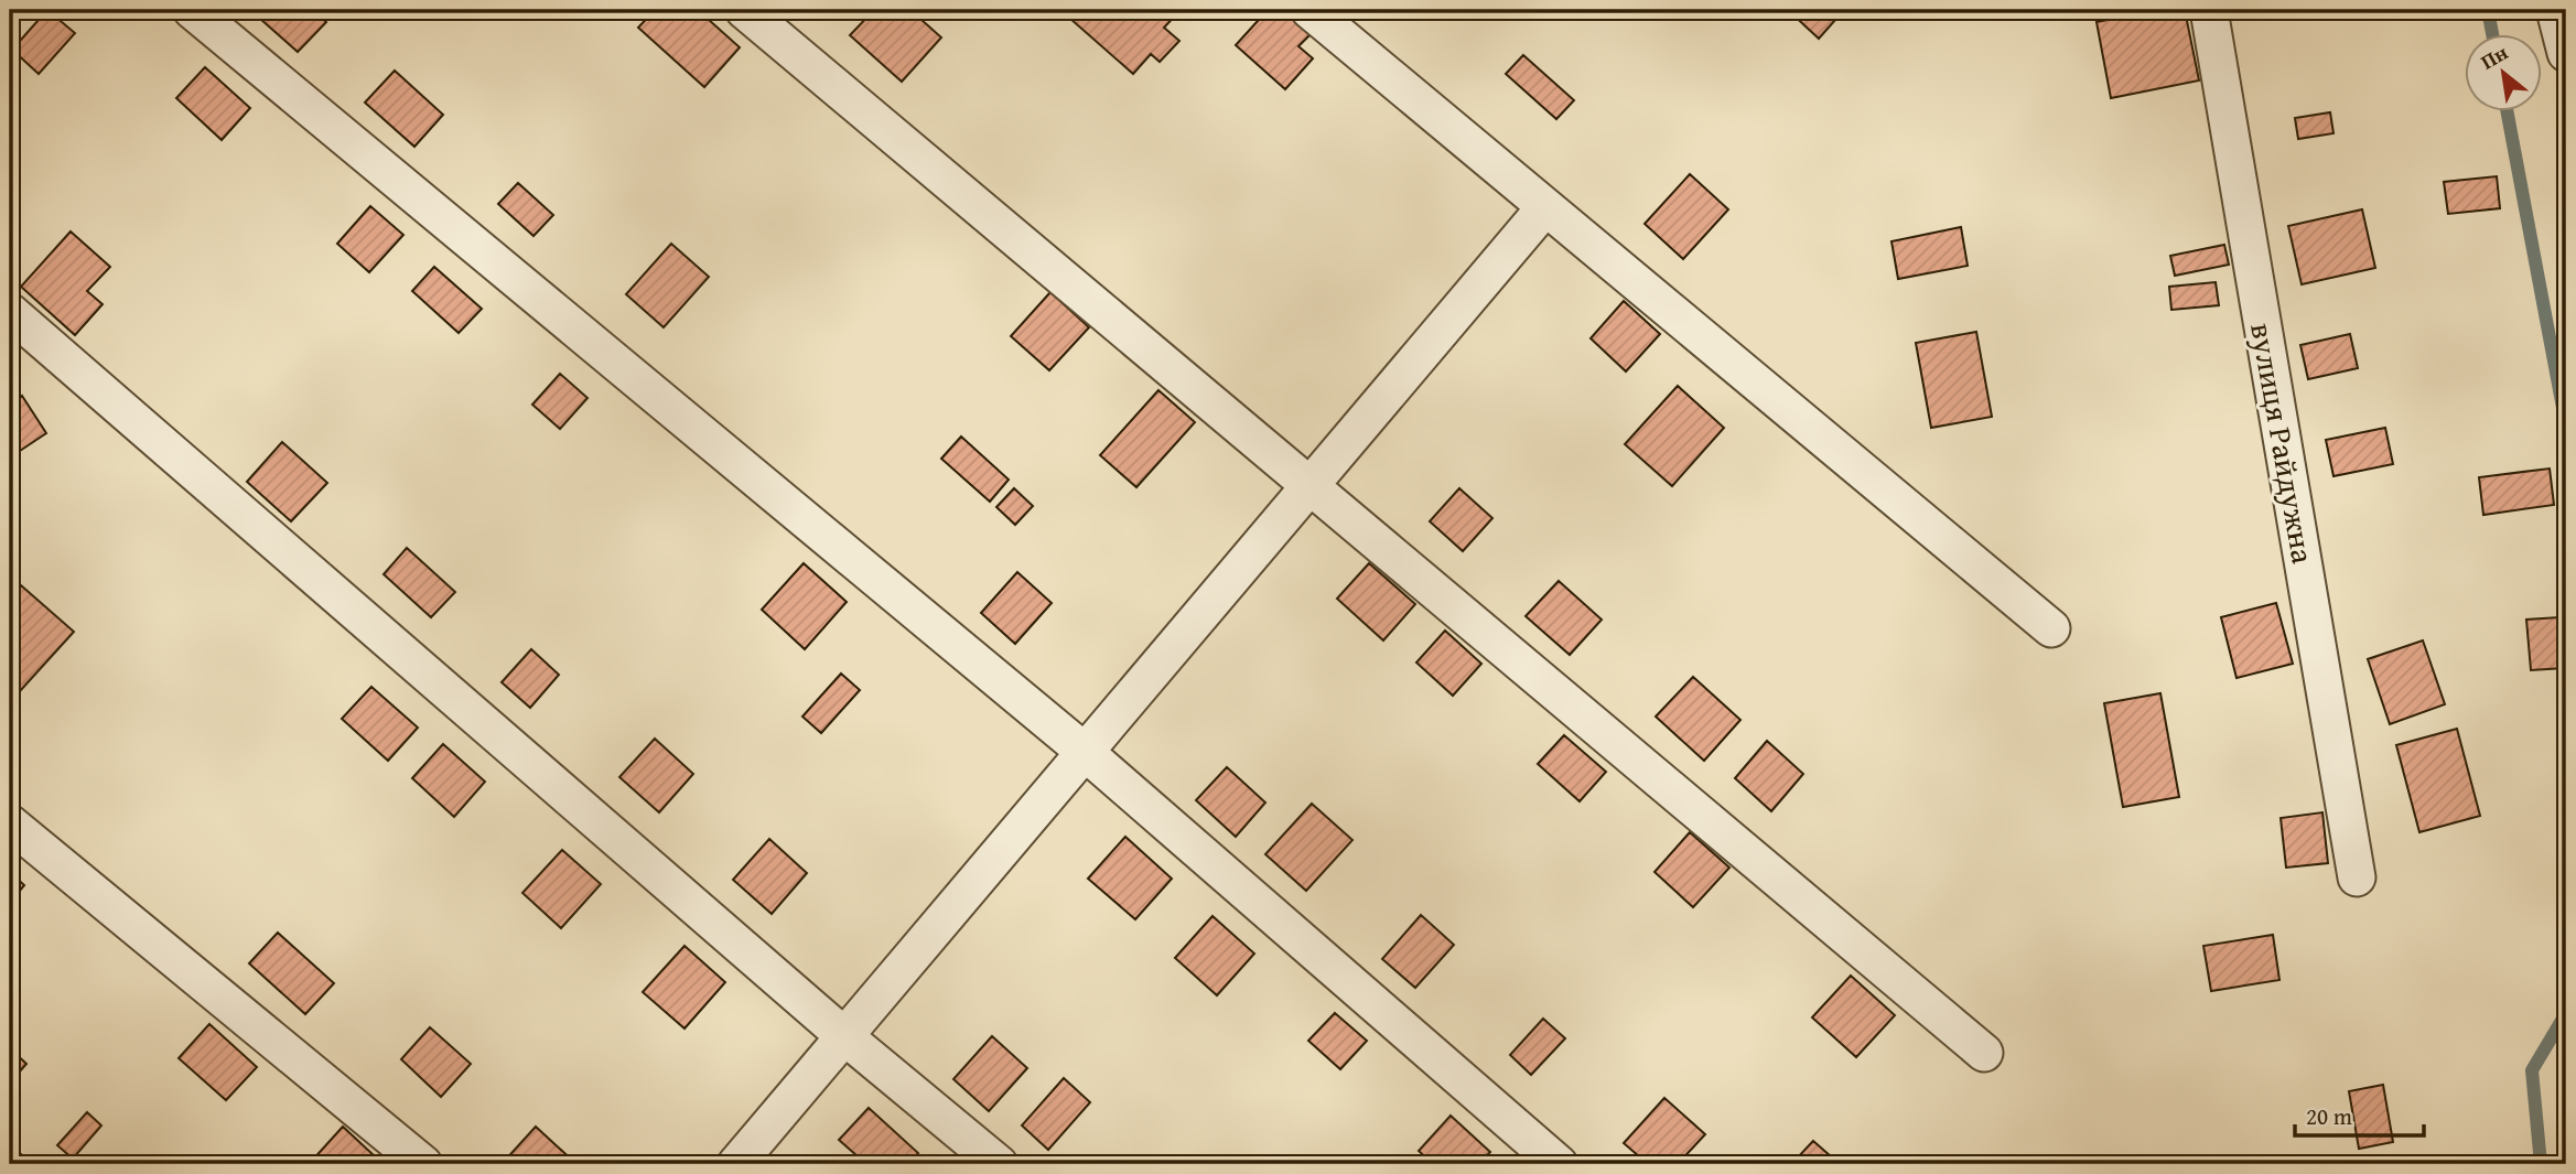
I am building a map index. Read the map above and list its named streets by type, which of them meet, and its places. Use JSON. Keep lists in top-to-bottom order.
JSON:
{
  "streets": {
    "street": ["вулиця Райдужна"]
  },
  "scale_bar": "20 m",
  "north": "top left"
}
